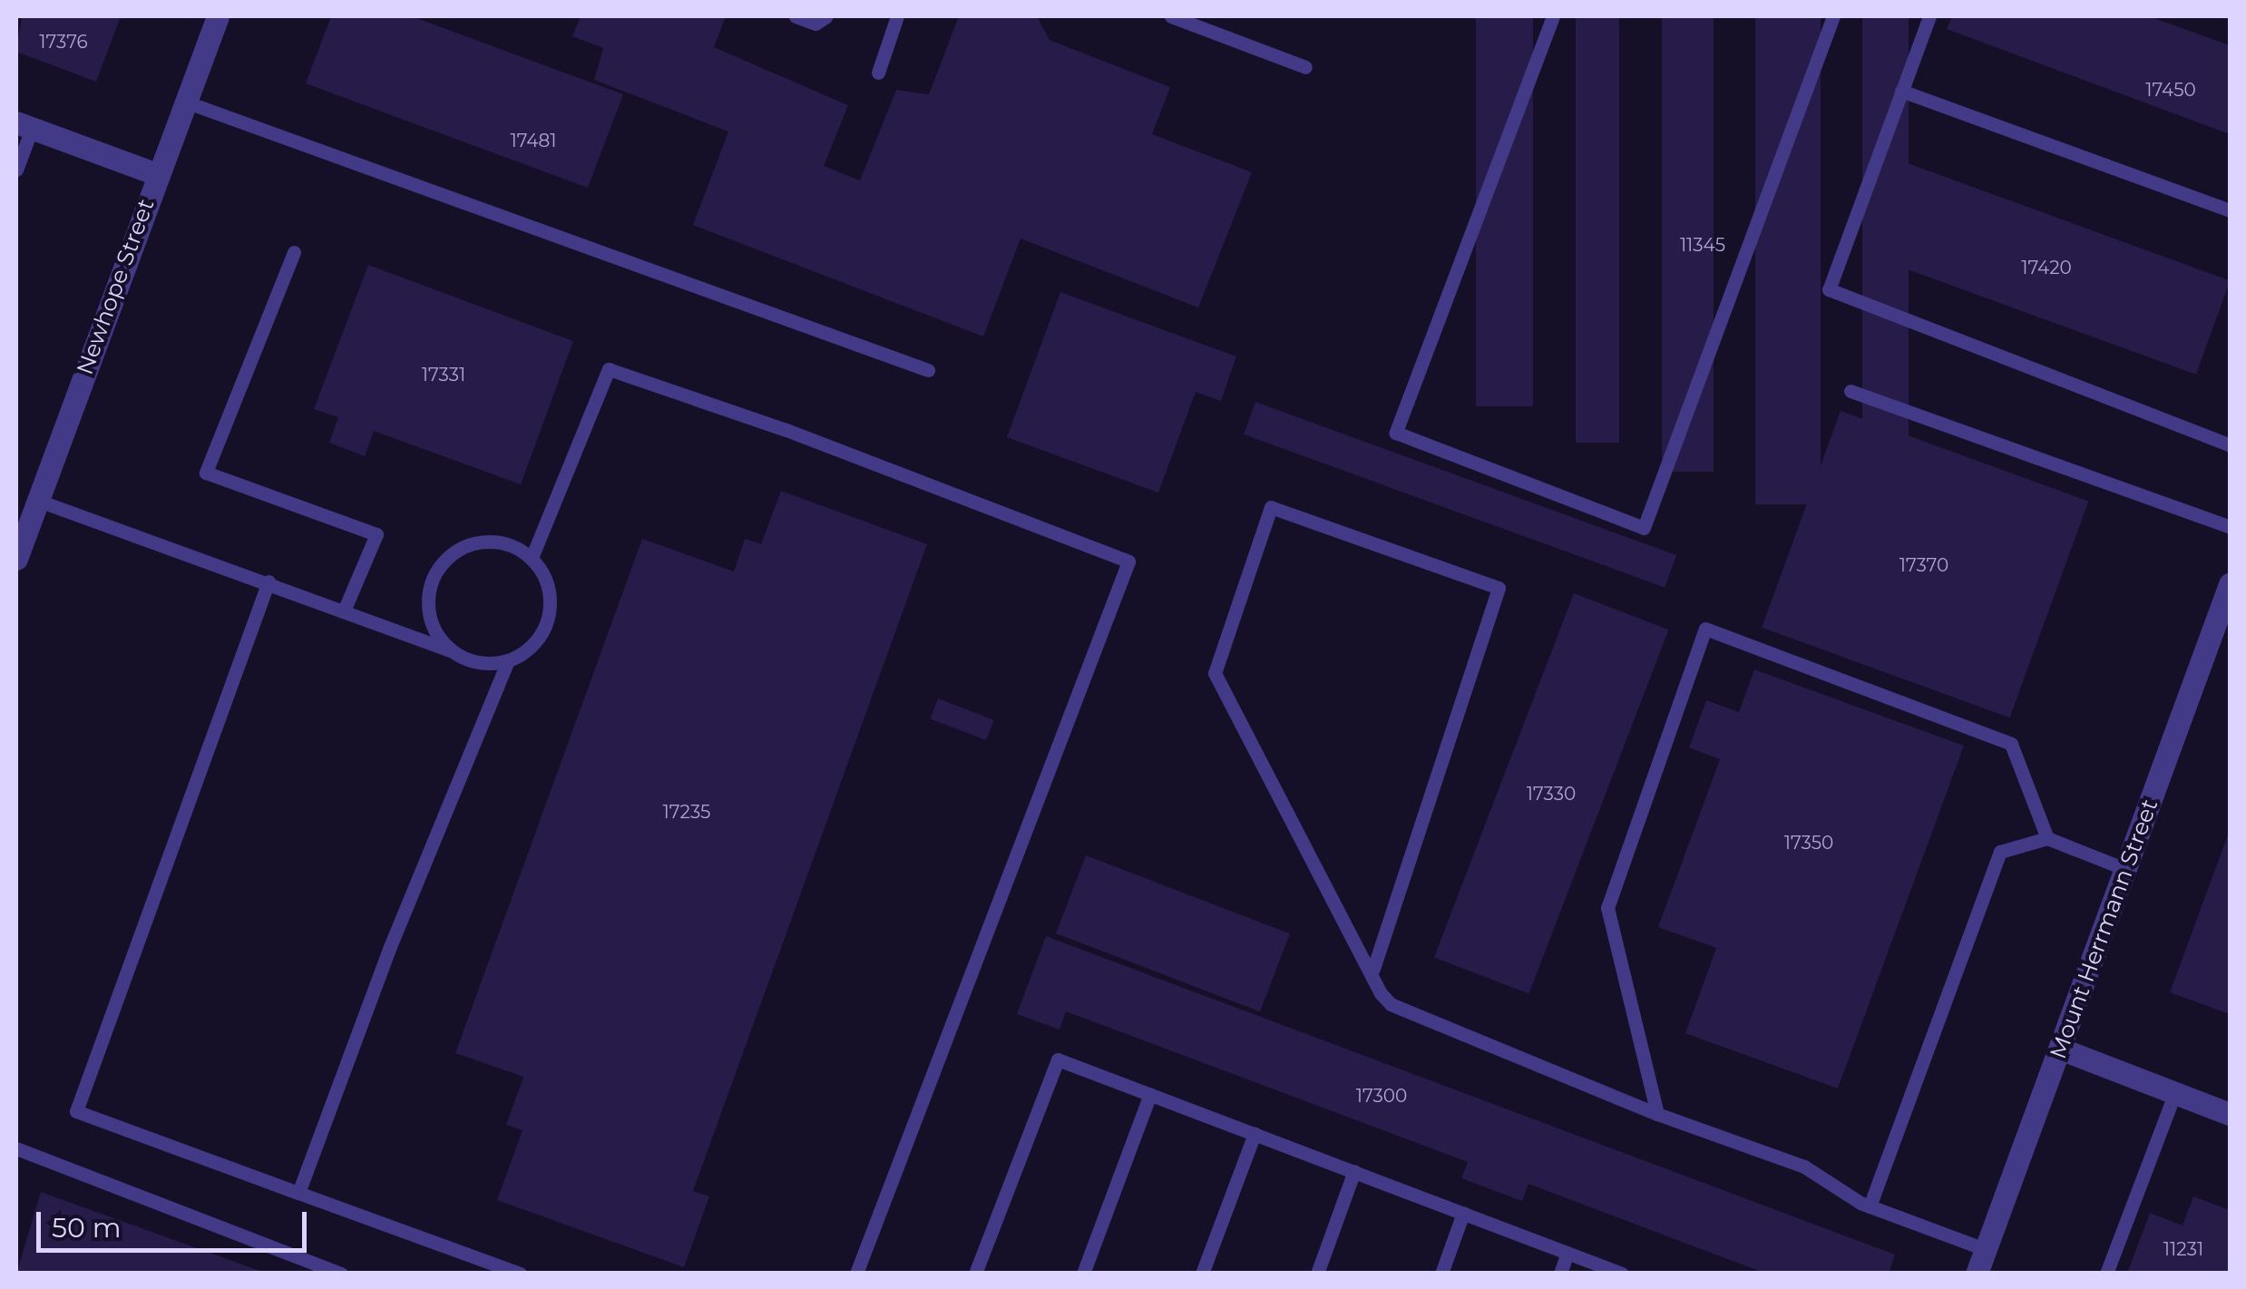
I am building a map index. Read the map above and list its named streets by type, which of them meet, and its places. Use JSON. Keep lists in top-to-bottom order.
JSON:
{
  "streets": {
    "street": ["Newhope Street", "Mount Herrmann Street"]
  },
  "house_numbers": [
    "17376",
    "17450",
    "17481",
    "11345",
    "17420",
    "17331",
    "17370",
    "17330",
    "17235",
    "17350",
    "17300",
    "11231"
  ],
  "scale_bar": "50 m"
}
